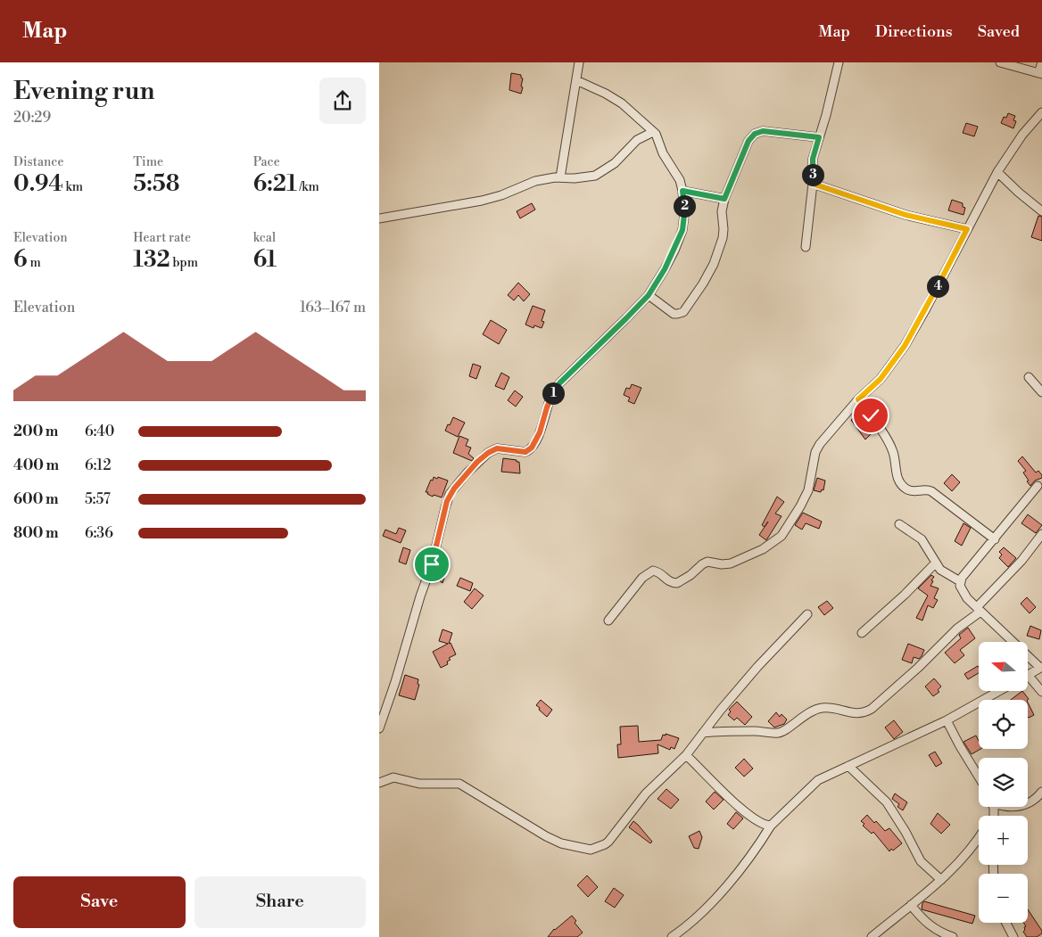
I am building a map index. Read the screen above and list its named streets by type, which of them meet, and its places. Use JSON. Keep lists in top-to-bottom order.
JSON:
{
  "north": "left",
  "page": {
    "header": "Map",
    "nav": ["Map", "Directions", "Saved"],
    "heading": ["Evening run", "20:29"],
    "stats": [
      ["Distance", "0.94 km"],
      ["Time", "5:58"],
      ["Pace", "6:21 /km"],
      ["Elevation", "6 m"],
      ["Heart rate", "132 bpm"],
      ["kcal", "61"]
    ],
    "pins": [
      "3",
      "2",
      "4",
      "1"
    ],
    "chart": ["Elevation", "163–167 m"],
    "list": [
      {
        "name": "200 m",
        "note": "6:40"
      },
      {
        "name": "400 m",
        "note": "6:12"
      },
      {
        "name": "600 m",
        "note": "5:57"
      },
      {
        "name": "800 m",
        "note": "6:36"
      }
    ],
    "map_buttons": ["+", "−"],
    "buttons": ["Save", "Share"]
  }
}
